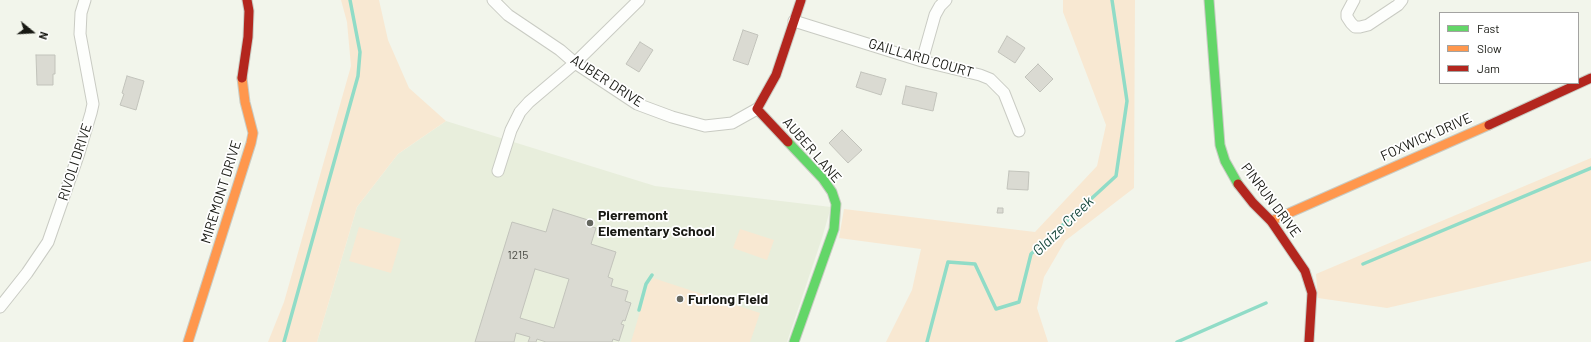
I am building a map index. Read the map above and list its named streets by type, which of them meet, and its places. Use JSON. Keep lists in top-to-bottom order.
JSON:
{
  "streets": {
    "street": [
      "GAILLARD COURT",
      "AUBER DRIVE",
      "FOXWICK DRIVE",
      "AUBER LANE",
      "RIVOLI DRIVE",
      "MIREMONT DRIVE",
      "PINRUN DRIVE"
    ]
  },
  "crossings": [
    ["AUBER DRIVE", "AUBER LANE"],
    ["FOXWICK DRIVE", "PINRUN DRIVE"]
  ],
  "water": ["Glaize Creek"],
  "places": ["Pierremont Elementary School", "Furlong Field"],
  "house_numbers": ["1215"],
  "legend": ["Fast", "Slow", "Jam"],
  "north": "right"
}
